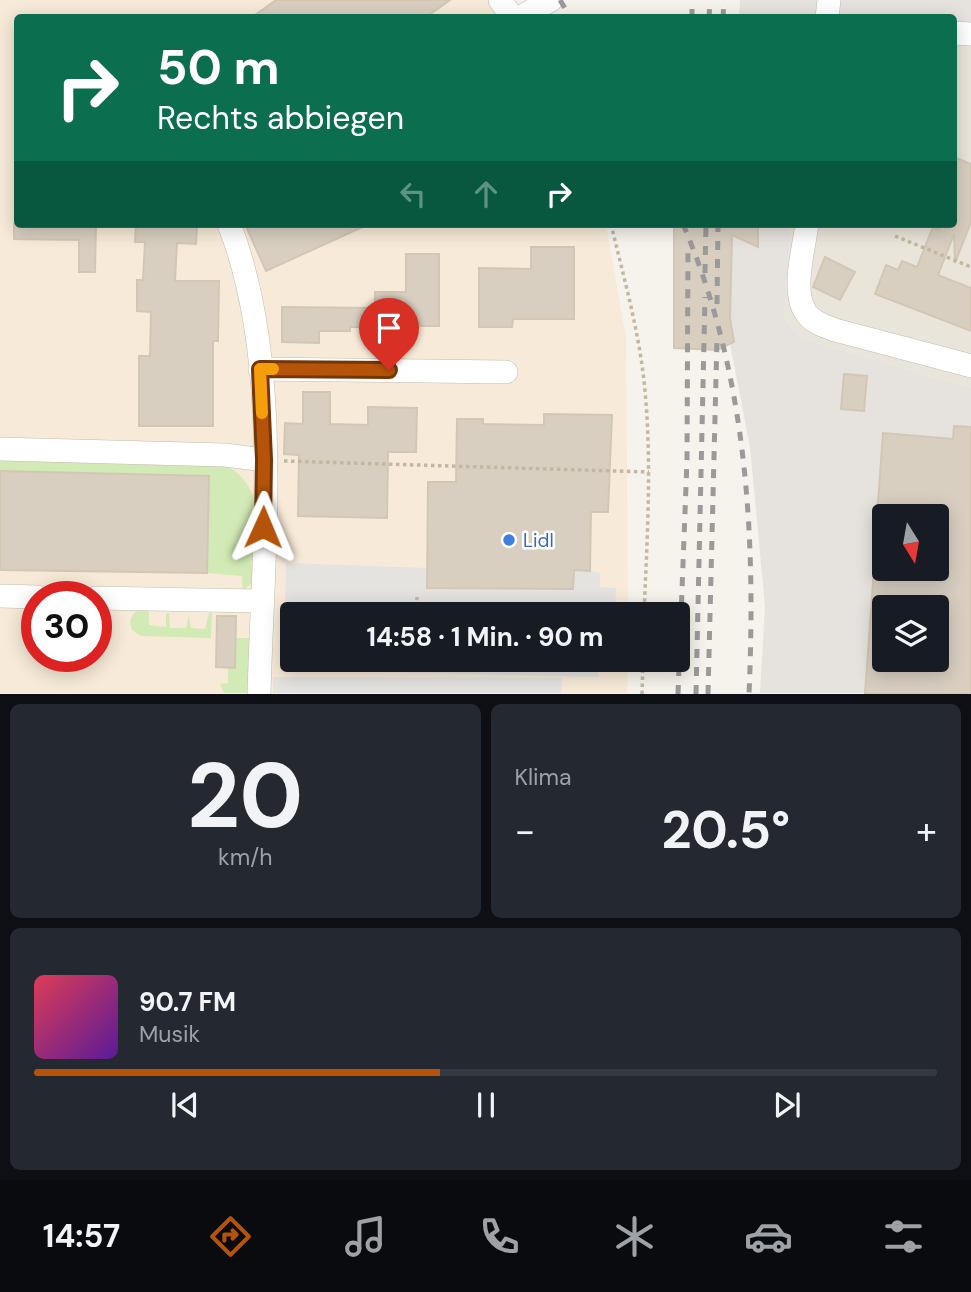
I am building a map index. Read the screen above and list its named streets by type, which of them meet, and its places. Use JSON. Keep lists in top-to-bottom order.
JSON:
{
  "places": ["Lidl"],
  "north": "bottom",
  "page": {
    "turn": ["50 m", "Rechts abbiegen"],
    "limit": "30",
    "trip": "14:58 · 1 Min. · 90 m",
    "tile": [
      ["20", "km/h"],
      "Klima"
    ],
    "heat": ["−", "20.5°", "+"],
    "song": ["90.7 FM", "Musik"],
    "tabs": "14:57"
  }
}
